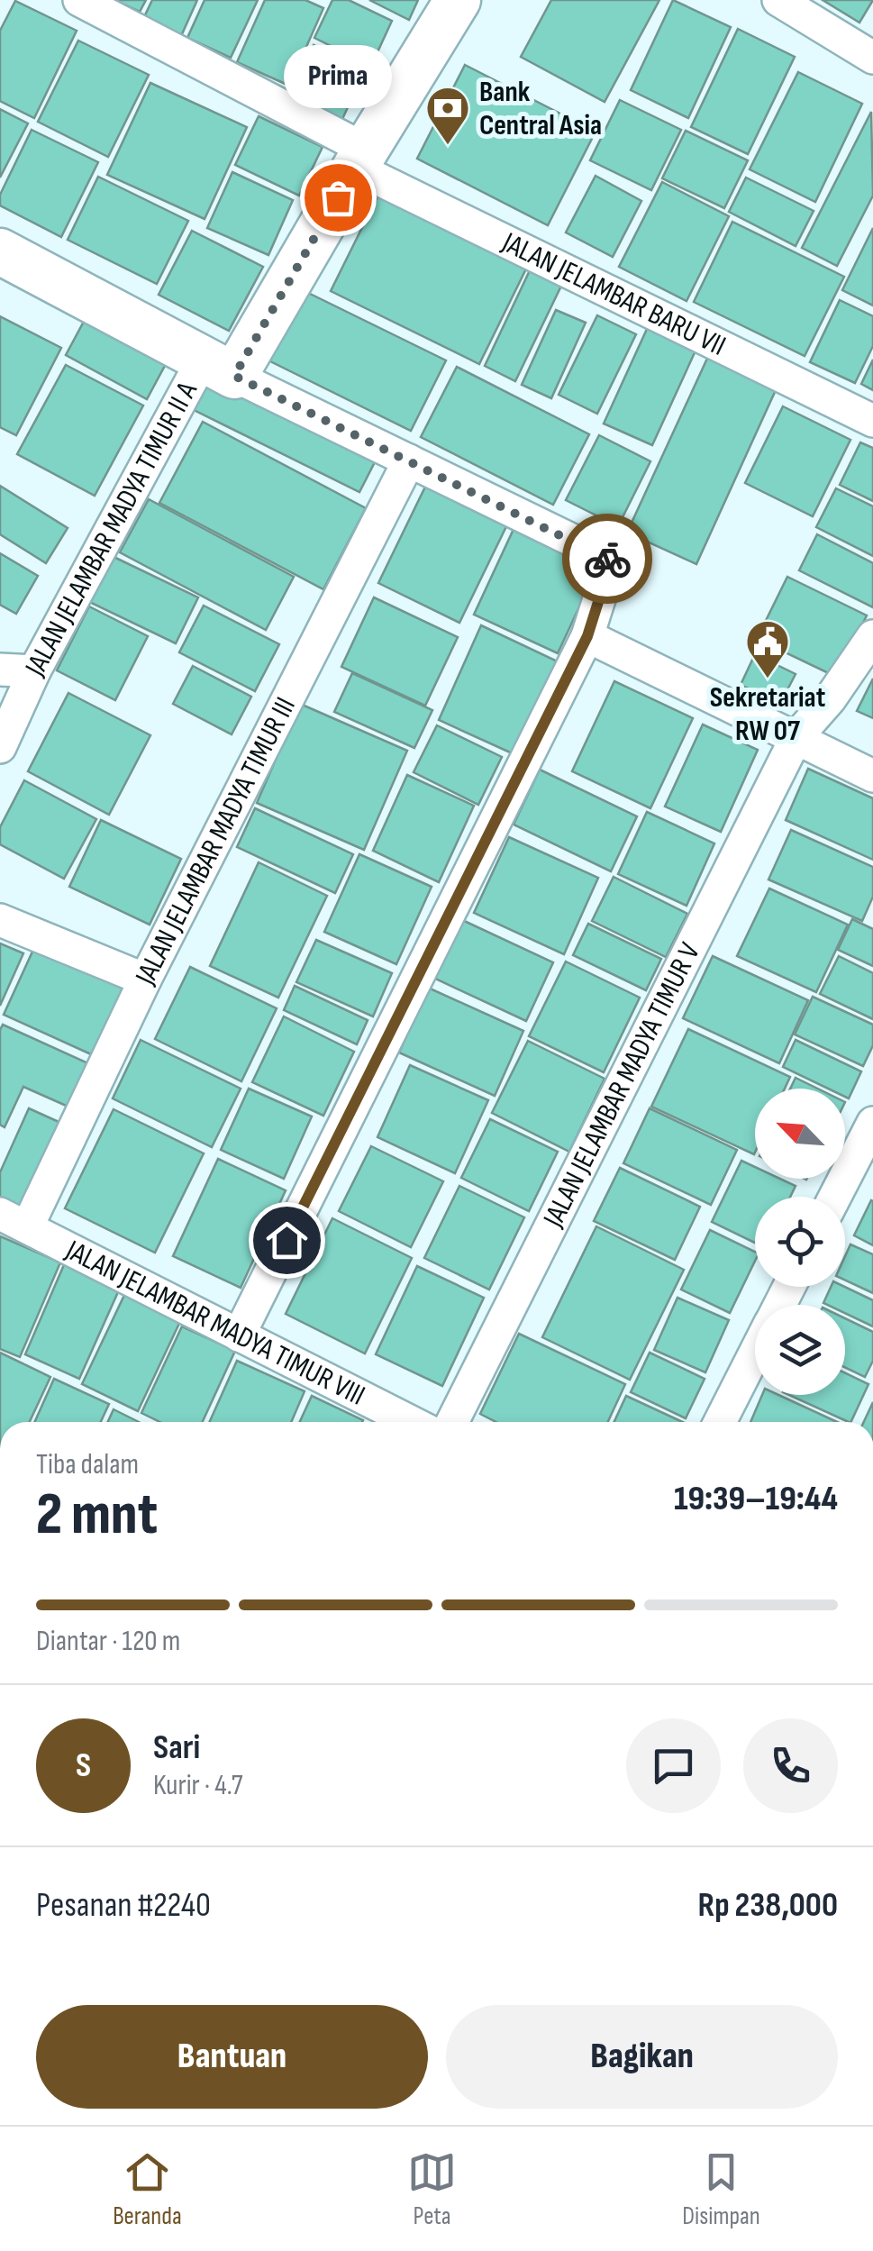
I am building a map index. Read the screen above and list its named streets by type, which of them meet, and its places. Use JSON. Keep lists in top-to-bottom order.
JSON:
{
  "streets": {
    "street": [
      "JALAN JELAMBAR BARU VII",
      "JALAN JELAMBAR MADYA TIMUR II A",
      "JALAN JELAMBAR MADYA TIMUR III",
      "JALAN JELAMBAR MADYA TIMUR V",
      "JALAN JELAMBAR MADYA TIMUR VIII"
    ]
  },
  "crossings": [
    ["JALAN JELAMBAR MADYA TIMUR III", "JALAN JELAMBAR MADYA TIMUR VIII"]
  ],
  "places": {
    "bank": ["Bank Central Asia"],
    "other": ["Prima"],
    "public building": ["Sekretariat RW 07"]
  },
  "north": "top left",
  "page": {
    "bubble": "Prima",
    "heading": ["2 mnt", "Tiba dalam", "19:39–19:44"],
    "panel": [
      "Sari",
      "Kurir · 4.7",
      "Pesanan #2240",
      "Rp 238,000"
    ],
    "bar": "Diantar · 120 m",
    "round": "S",
    "buttons": ["Bantuan", "Bagikan"],
    "tabs": ["Beranda", "Peta", "Disimpan"]
  }
}
